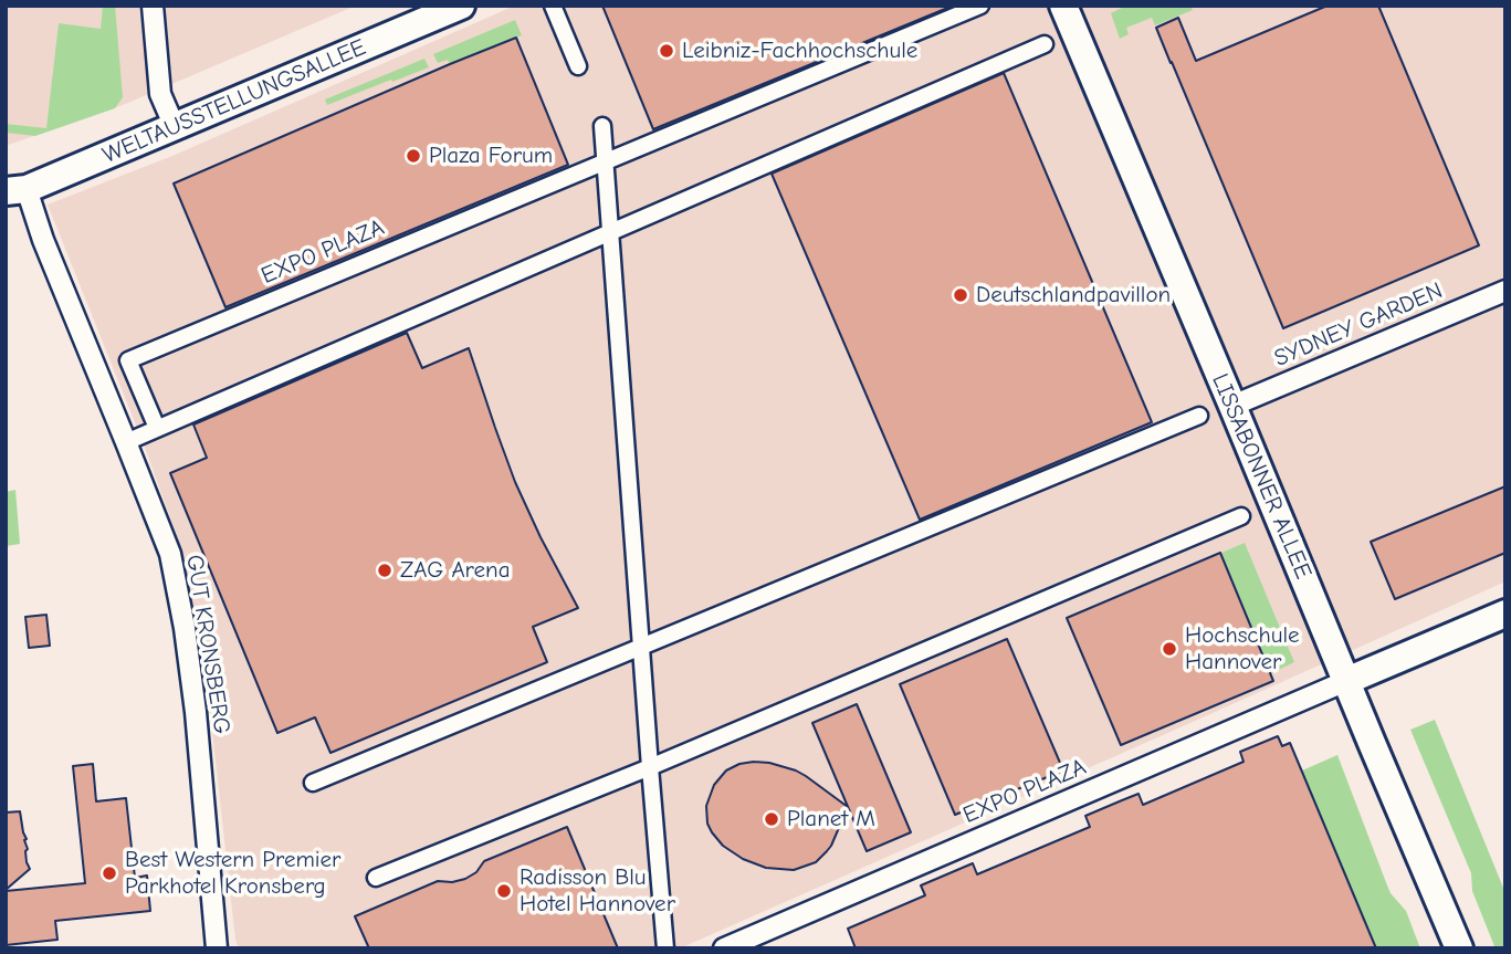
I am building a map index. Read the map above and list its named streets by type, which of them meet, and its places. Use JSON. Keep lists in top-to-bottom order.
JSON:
{
  "streets": {
    "main road": ["WELTAUSSTELLUNGSALLEE", "LISSABONNER ALLEE"],
    "street": ["EXPO PLAZA", "SYDNEY GARDEN", "GUT KRONSBERG"]
  },
  "crossings": [
    ["WELTAUSSTELLUNGSALLEE", "GUT KRONSBERG"],
    ["EXPO PLAZA", "LISSABONNER ALLEE"],
    ["SYDNEY GARDEN", "LISSABONNER ALLEE"]
  ],
  "places": [
    "Leibniz-Fachhochschule",
    "Plaza Forum",
    "Deutschlandpavillon",
    "ZAG Arena",
    "Hochschule Hannover",
    "Planet M",
    "Best Western Premier Parkhotel Kronsberg",
    "Radisson Blu Hotel Hannover"
  ]
}
